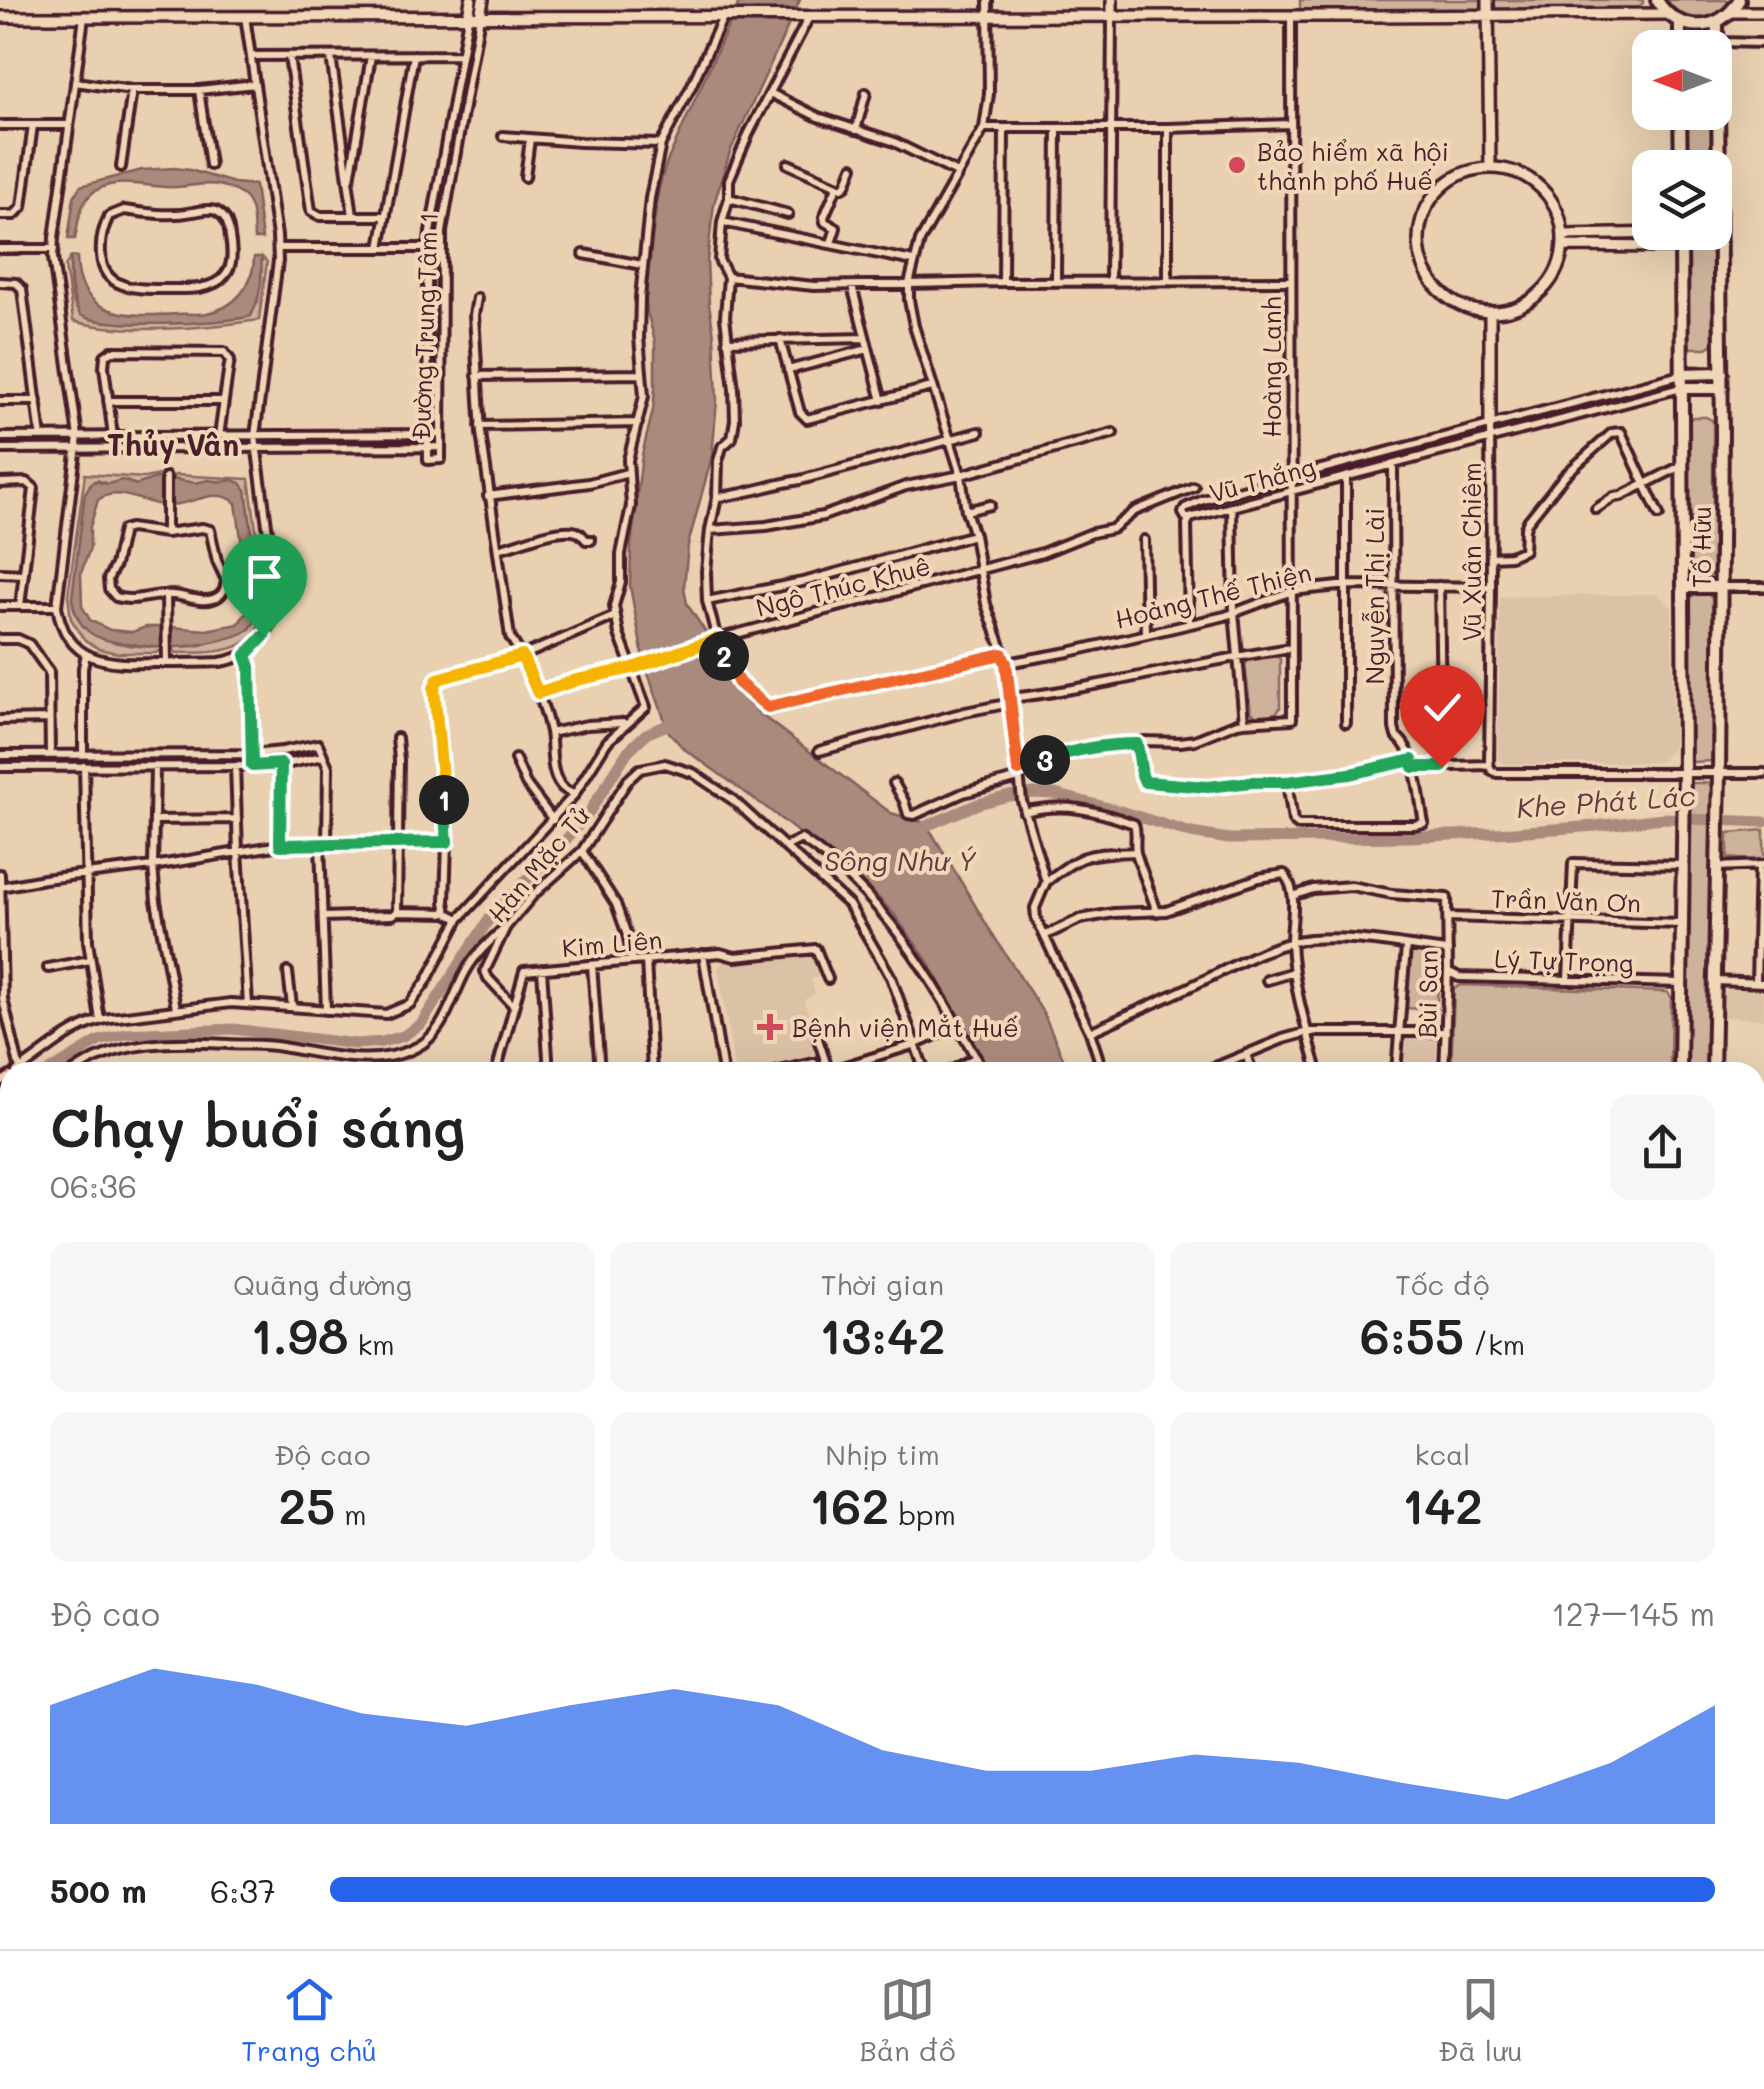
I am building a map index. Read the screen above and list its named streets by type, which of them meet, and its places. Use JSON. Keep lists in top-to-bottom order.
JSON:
{
  "streets": {
    "main road": ["Tố Hữu"],
    "street": [
      "Đường Trung Tâm 1",
      "Hoàng Lanh",
      "Vũ Thắng",
      "Vũ Xuân Chiêm",
      "Ngô Thúc Khuê",
      "Hoàng Thế Thiện",
      "Nguyễn Thị Lài",
      "Hàn Mặc Tử",
      "Trần Văn Ơn",
      "Kim Liên",
      "Lý Tự Trọng",
      "Bùi San"
    ]
  },
  "crossings": [
    ["Hoàng Lanh", "Vũ Thắng"],
    ["Hoàng Lanh", "Hoàng Thế Thiện"],
    ["Vũ Thắng", "Tố Hữu"],
    ["Vũ Thắng", "Vũ Xuân Chiêm"],
    ["Vũ Thắng", "Nguyễn Thị Lài"],
    ["Tố Hữu", "Trần Văn Ơn"],
    ["Tố Hữu", "Lý Tự Trọng"],
    ["Vũ Xuân Chiêm", "Hoàng Thế Thiện"],
    ["Hoàng Thế Thiện", "Nguyễn Thị Lài"],
    ["Hàn Mặc Tử", "Kim Liên"],
    ["Trần Văn Ơn", "Bùi San"],
    ["Lý Tự Trọng", "Bùi San"]
  ],
  "districts": ["Thủy Vân"],
  "water": ["Khe Phát Lác", "Sông Như Ý"],
  "places": {
    "other": ["Bảo hiểm xã hội thành phố Huế"],
    "health": ["Bệnh viện Mắt Huế"]
  },
  "north": "left",
  "page": {
    "pins": ["2", "3", "1"],
    "heading": ["Chạy buổi sáng", "06:36"],
    "stats": [
      ["Quãng đường", "1.98 km"],
      ["Thời gian", "13:42"],
      ["Tốc độ", "6:55 /km"],
      ["Độ cao", "25 m"],
      ["Nhịp tim", "162 bpm"],
      ["kcal", "142"]
    ],
    "chart": ["Độ cao", "127–145 m"],
    "list": [
      {
        "name": "500 m",
        "note": "6:37"
      }
    ],
    "tabs": ["Trang chủ", "Bản đồ", "Đã lưu"]
  }
}
